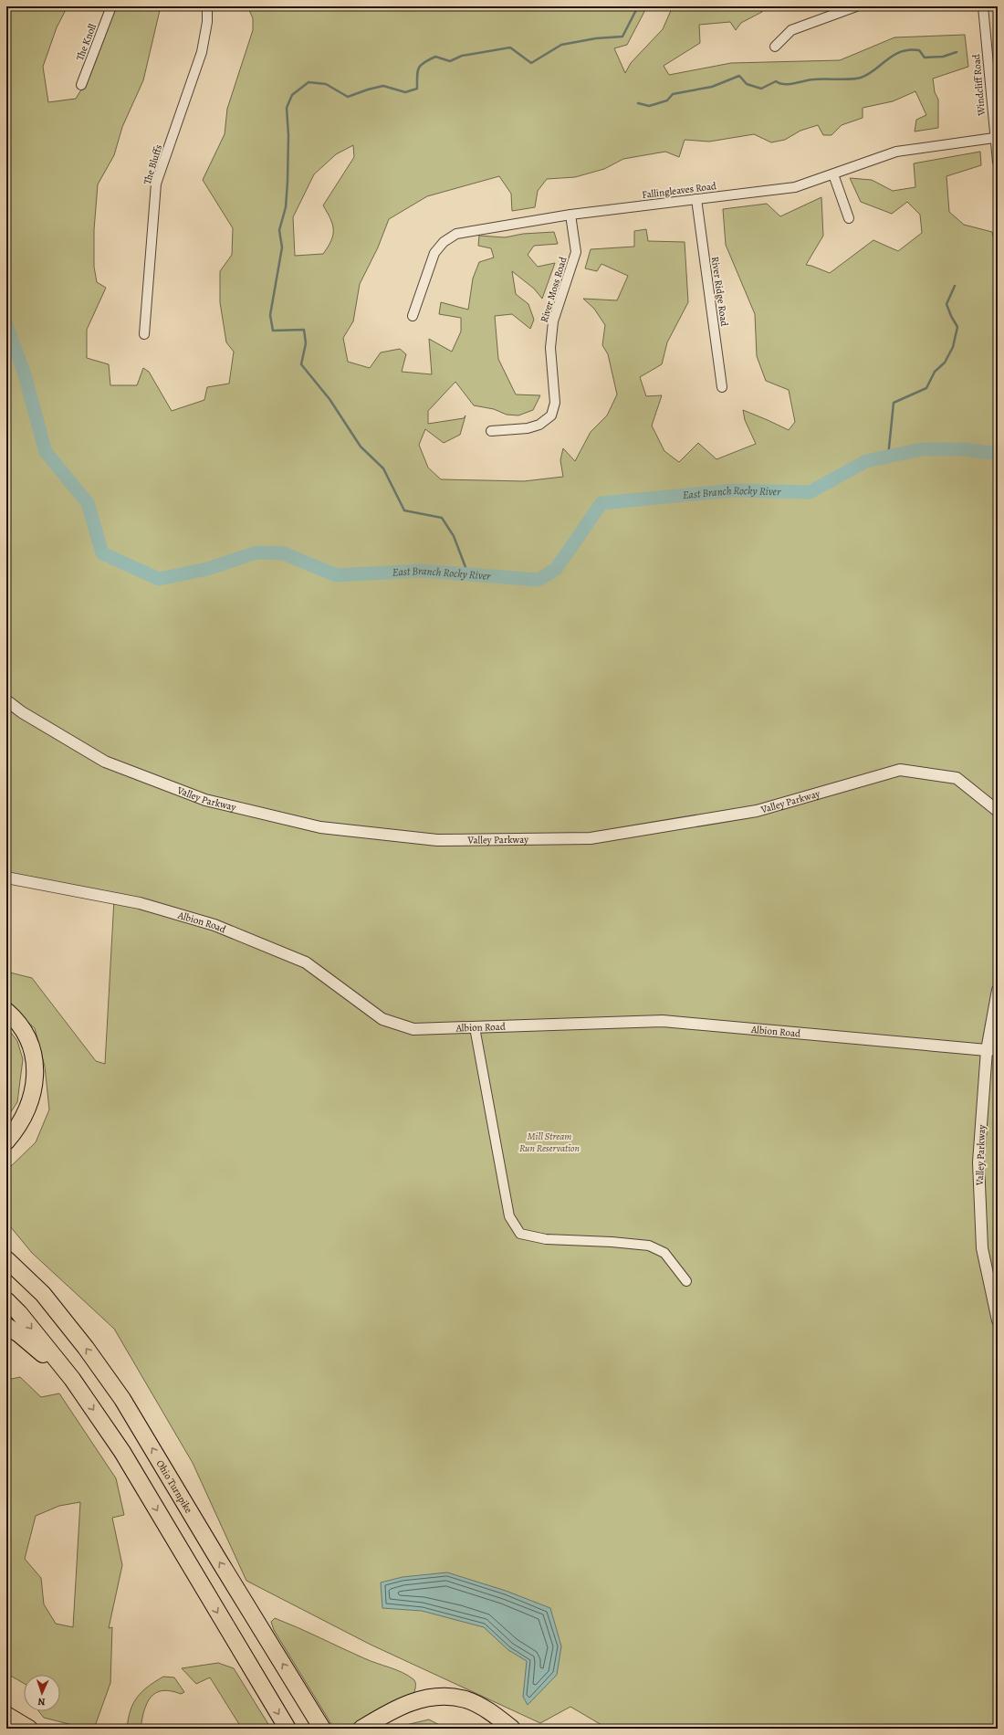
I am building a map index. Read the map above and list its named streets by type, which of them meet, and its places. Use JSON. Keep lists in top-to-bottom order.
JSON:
{
  "streets": {
    "highway": ["Ohio Turnpike"],
    "street": [
      "The Knoll",
      "Windcliff Road",
      "The Bluffs",
      "Fallingleaves Road",
      "River Moss Road",
      "River Ridge Road",
      "Valley Parkway",
      "Albion Road"
    ]
  },
  "crossings": [
    ["Windcliff Road", "Fallingleaves Road"],
    ["Fallingleaves Road", "River Moss Road"],
    ["Fallingleaves Road", "River Ridge Road"],
    ["Valley Parkway", "Albion Road"]
  ],
  "water": ["East Branch Rocky River"],
  "parks": ["Mill Stream Run Reservation"],
  "north": "bottom"
}
